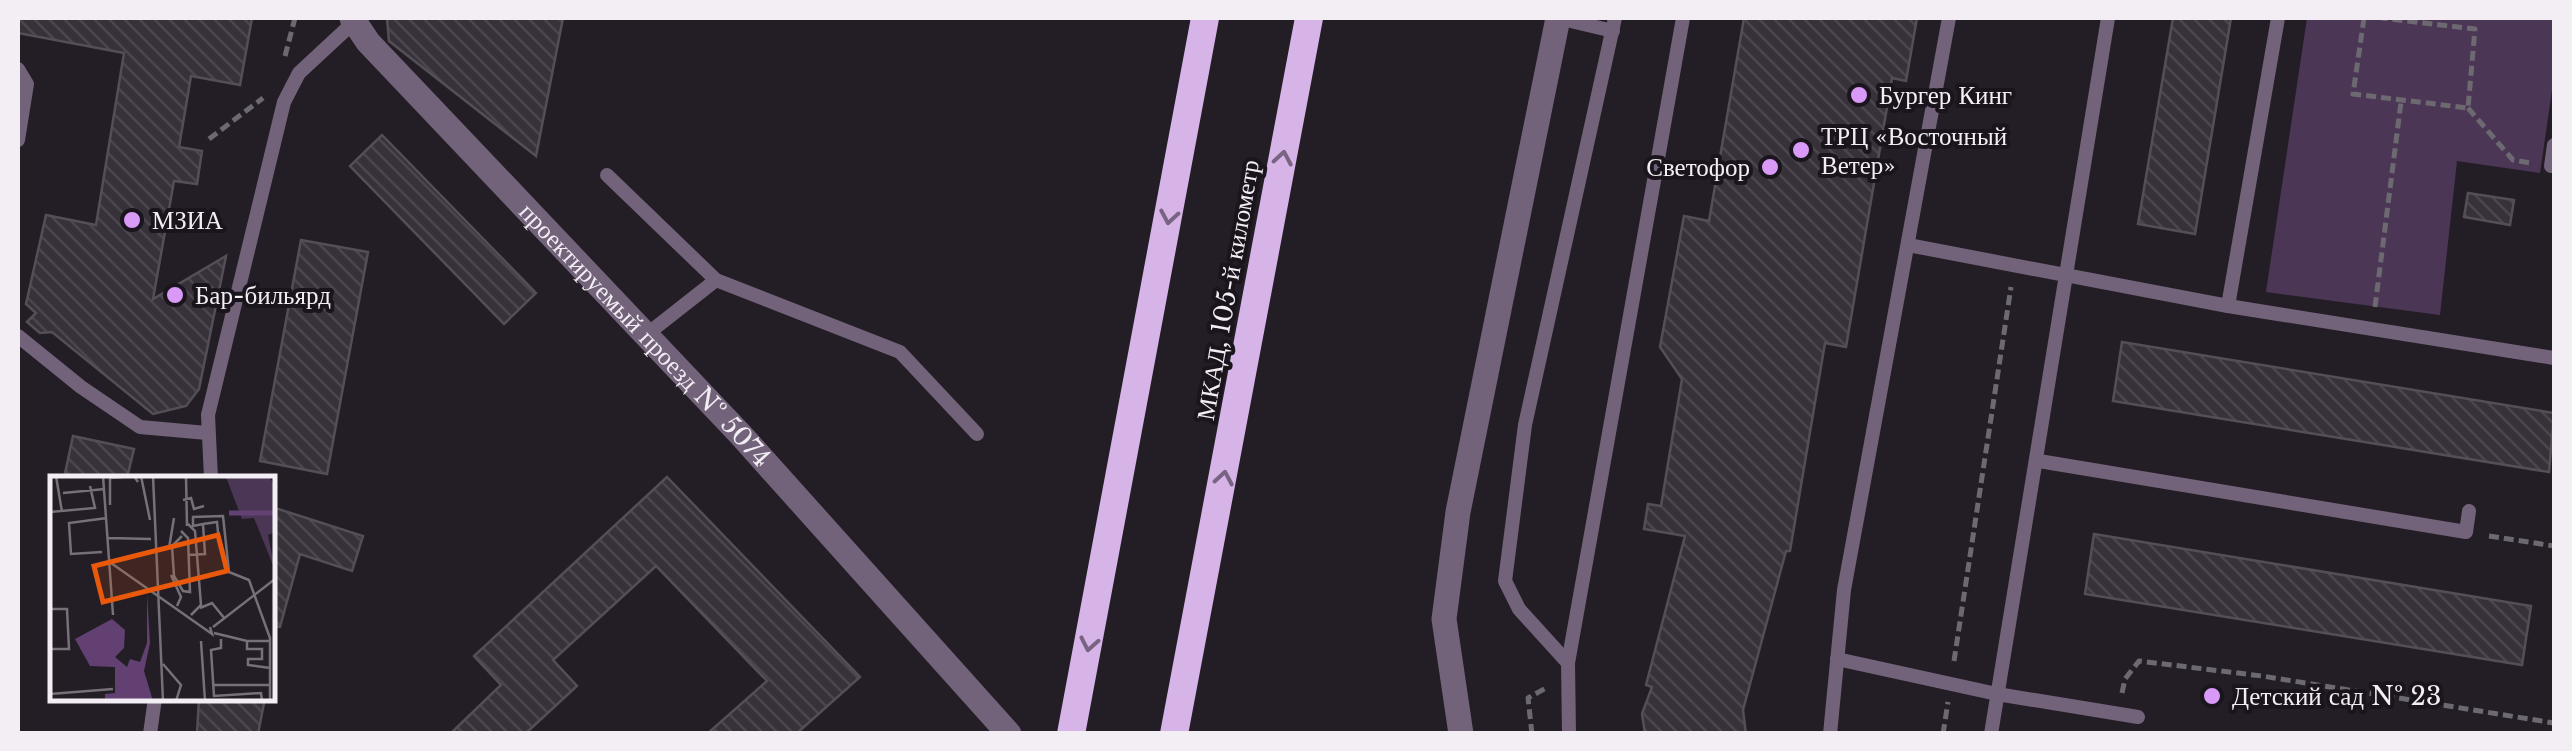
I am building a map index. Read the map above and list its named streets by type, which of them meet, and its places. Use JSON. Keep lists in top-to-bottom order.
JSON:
{
  "streets": {
    "highway": ["МКАД, 105-й километр"],
    "street": ["проектируемый проезд № 5074"]
  },
  "places": [
    "Бургер Кинг",
    "ТРЦ «Восточный Ветер»",
    "Светофор",
    "МЗИА",
    "Бар-бильярд",
    "Детский сад № 23"
  ]
}
